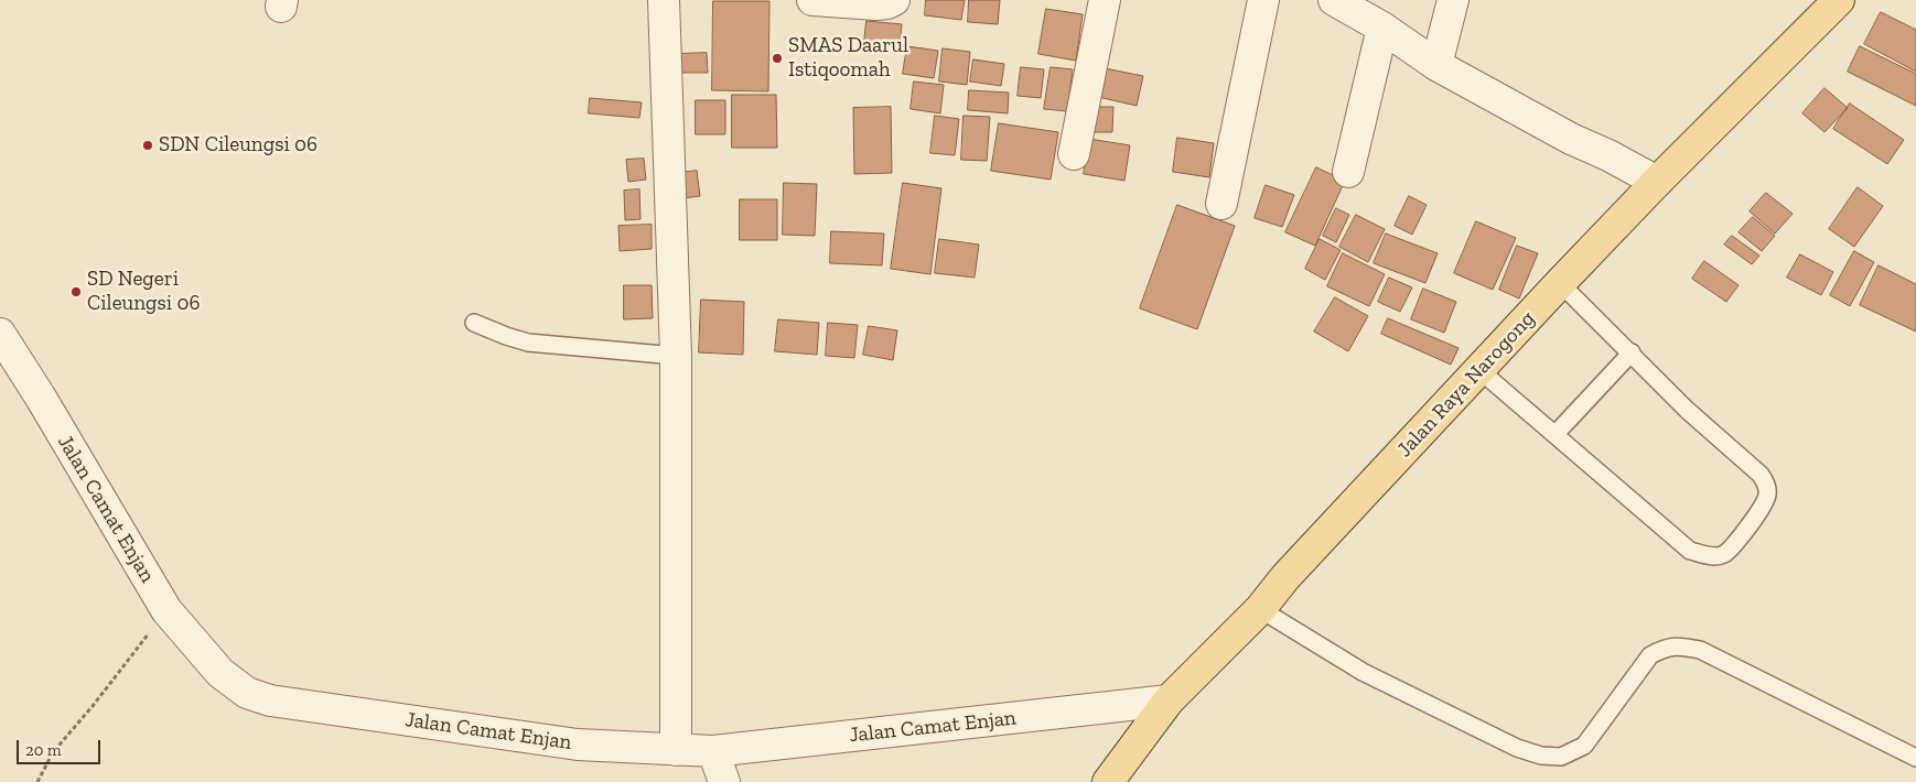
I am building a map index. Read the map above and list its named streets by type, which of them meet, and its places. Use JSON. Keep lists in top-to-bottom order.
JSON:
{
  "streets": {
    "main road": ["Jalan Raya Narogong"],
    "street": ["Jalan Camat Enjan"]
  },
  "crossings": [
    ["Jalan Raya Narogong", "Jalan Camat Enjan"]
  ],
  "places": ["SMAS Daarul Istiqoomah", "SDN Cileungsi 06", "SD Negeri Cileungsi 06"],
  "scale_bar": "20 m"
}
